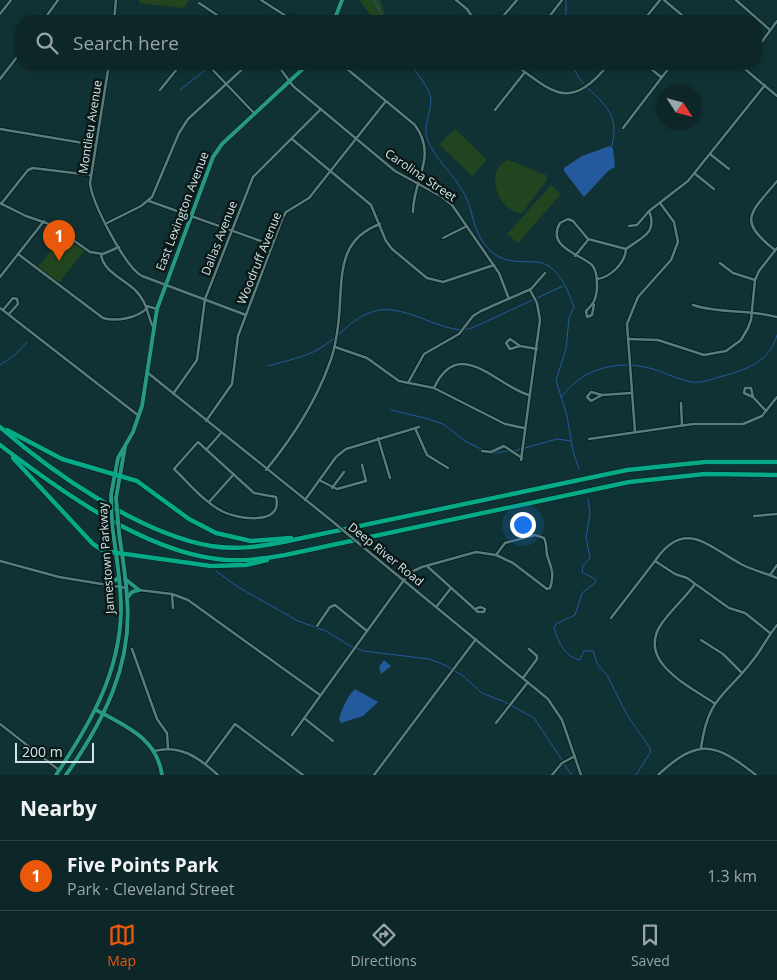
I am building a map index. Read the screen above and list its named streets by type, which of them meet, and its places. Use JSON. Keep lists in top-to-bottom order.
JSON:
{
  "streets": {
    "main road": ["East Lexington Avenue", "Jamestown Parkway"],
    "street": [
      "Montlieu Avenue",
      "Carolina Street",
      "Dallas Avenue",
      "Woodruff Avenue",
      "Deep River Road"
    ]
  },
  "crossings": [
    ["Montlieu Avenue", "East Lexington Avenue"],
    ["Montlieu Avenue", "Dallas Avenue"],
    ["Montlieu Avenue", "Woodruff Avenue"],
    ["Carolina Street", "East Lexington Avenue"],
    ["Carolina Street", "Dallas Avenue"],
    ["Carolina Street", "Woodruff Avenue"],
    ["East Lexington Avenue", "Deep River Road"],
    ["East Lexington Avenue", "Jamestown Parkway"],
    ["Dallas Avenue", "Deep River Road"],
    ["Woodruff Avenue", "Deep River Road"],
    ["Deep River Road", "Jamestown Parkway"]
  ],
  "scale_bar": "200 m",
  "north": "bottom right",
  "page": {
    "search": "Search here",
    "pins": "1",
    "scale": "200 m",
    "heading": "Nearby",
    "list": [
      {
        "mark": "1",
        "name": "Five Points Park",
        "note": "Park · Cleveland Street",
        "value": "1.3 km"
      }
    ],
    "nav": ["Map", "Directions", "Saved"]
  }
}
